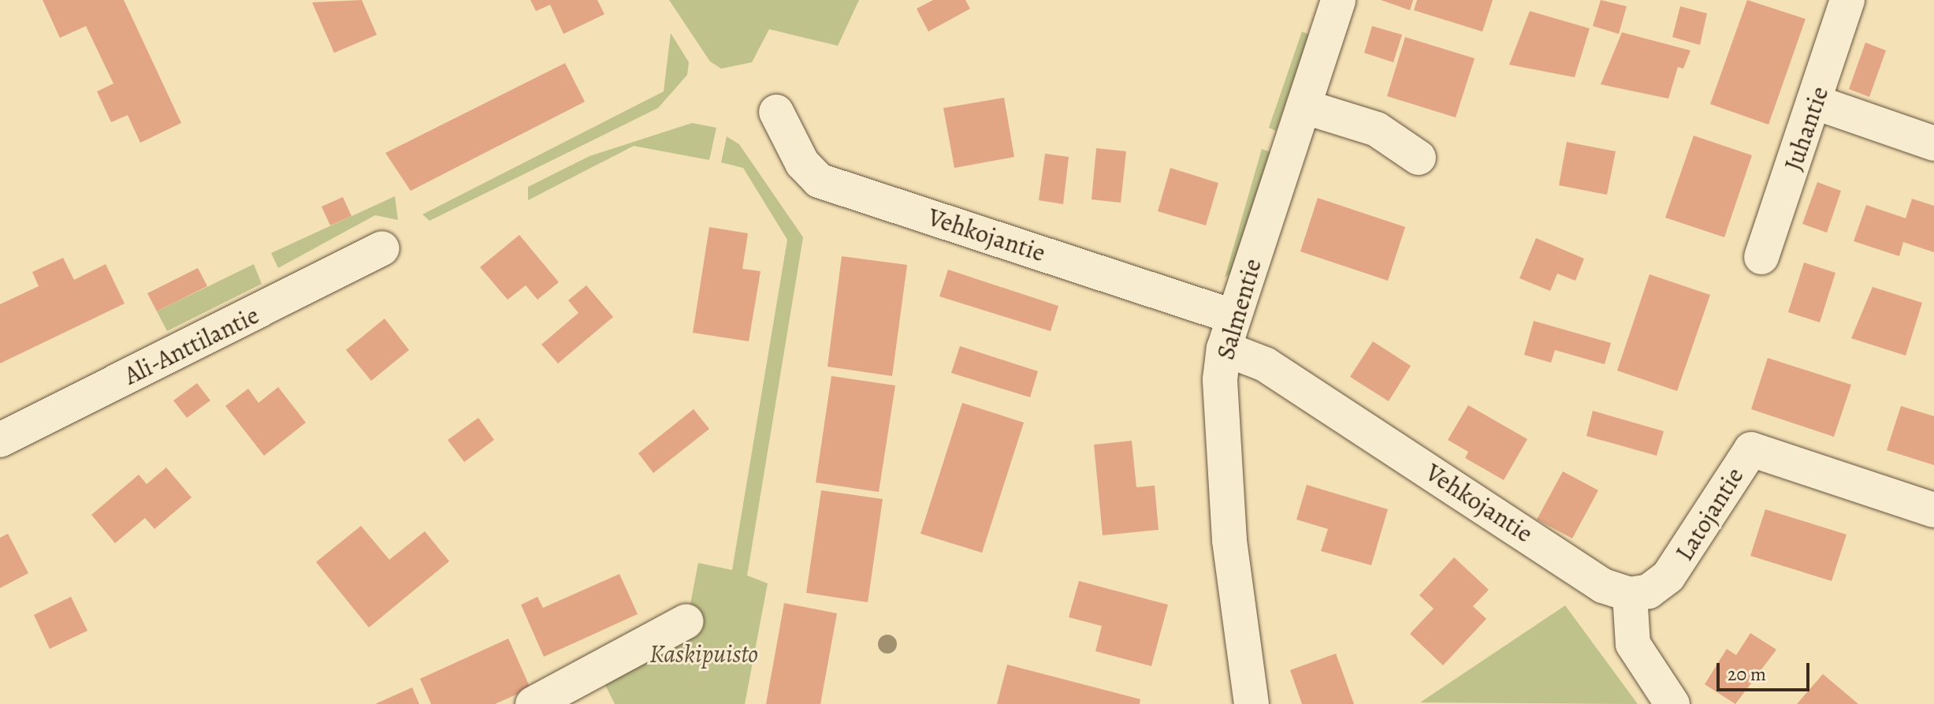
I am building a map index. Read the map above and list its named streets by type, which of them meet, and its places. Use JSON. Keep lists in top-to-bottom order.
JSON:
{
  "streets": {
    "street": [
      "Juhantie",
      "Vehkojantie",
      "Salmentie",
      "Ali-Anttilantie",
      "Latojantie"
    ]
  },
  "crossings": [
    ["Vehkojantie", "Salmentie"],
    ["Vehkojantie", "Latojantie"]
  ],
  "parks": ["Kaskipuisto"],
  "scale_bar": "20 m"
}
